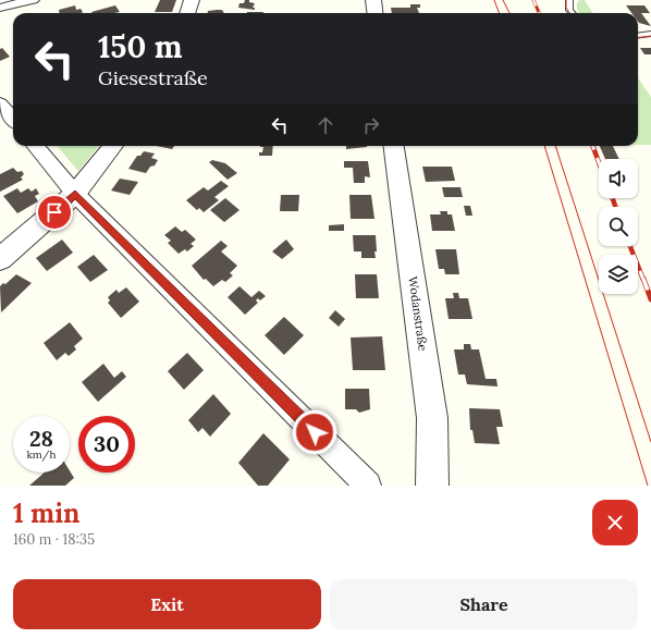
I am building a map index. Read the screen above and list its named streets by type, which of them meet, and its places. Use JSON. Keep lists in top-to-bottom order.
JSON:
{
  "streets": {
    "street": ["Wodanstraße"]
  },
  "page": {
    "turn": ["150 m", "Giesestraße"],
    "speed": "28 km/h",
    "limit": "30",
    "heading": ["1 min", "160 m · 18:35"],
    "buttons": ["Exit", "Share"]
  }
}
